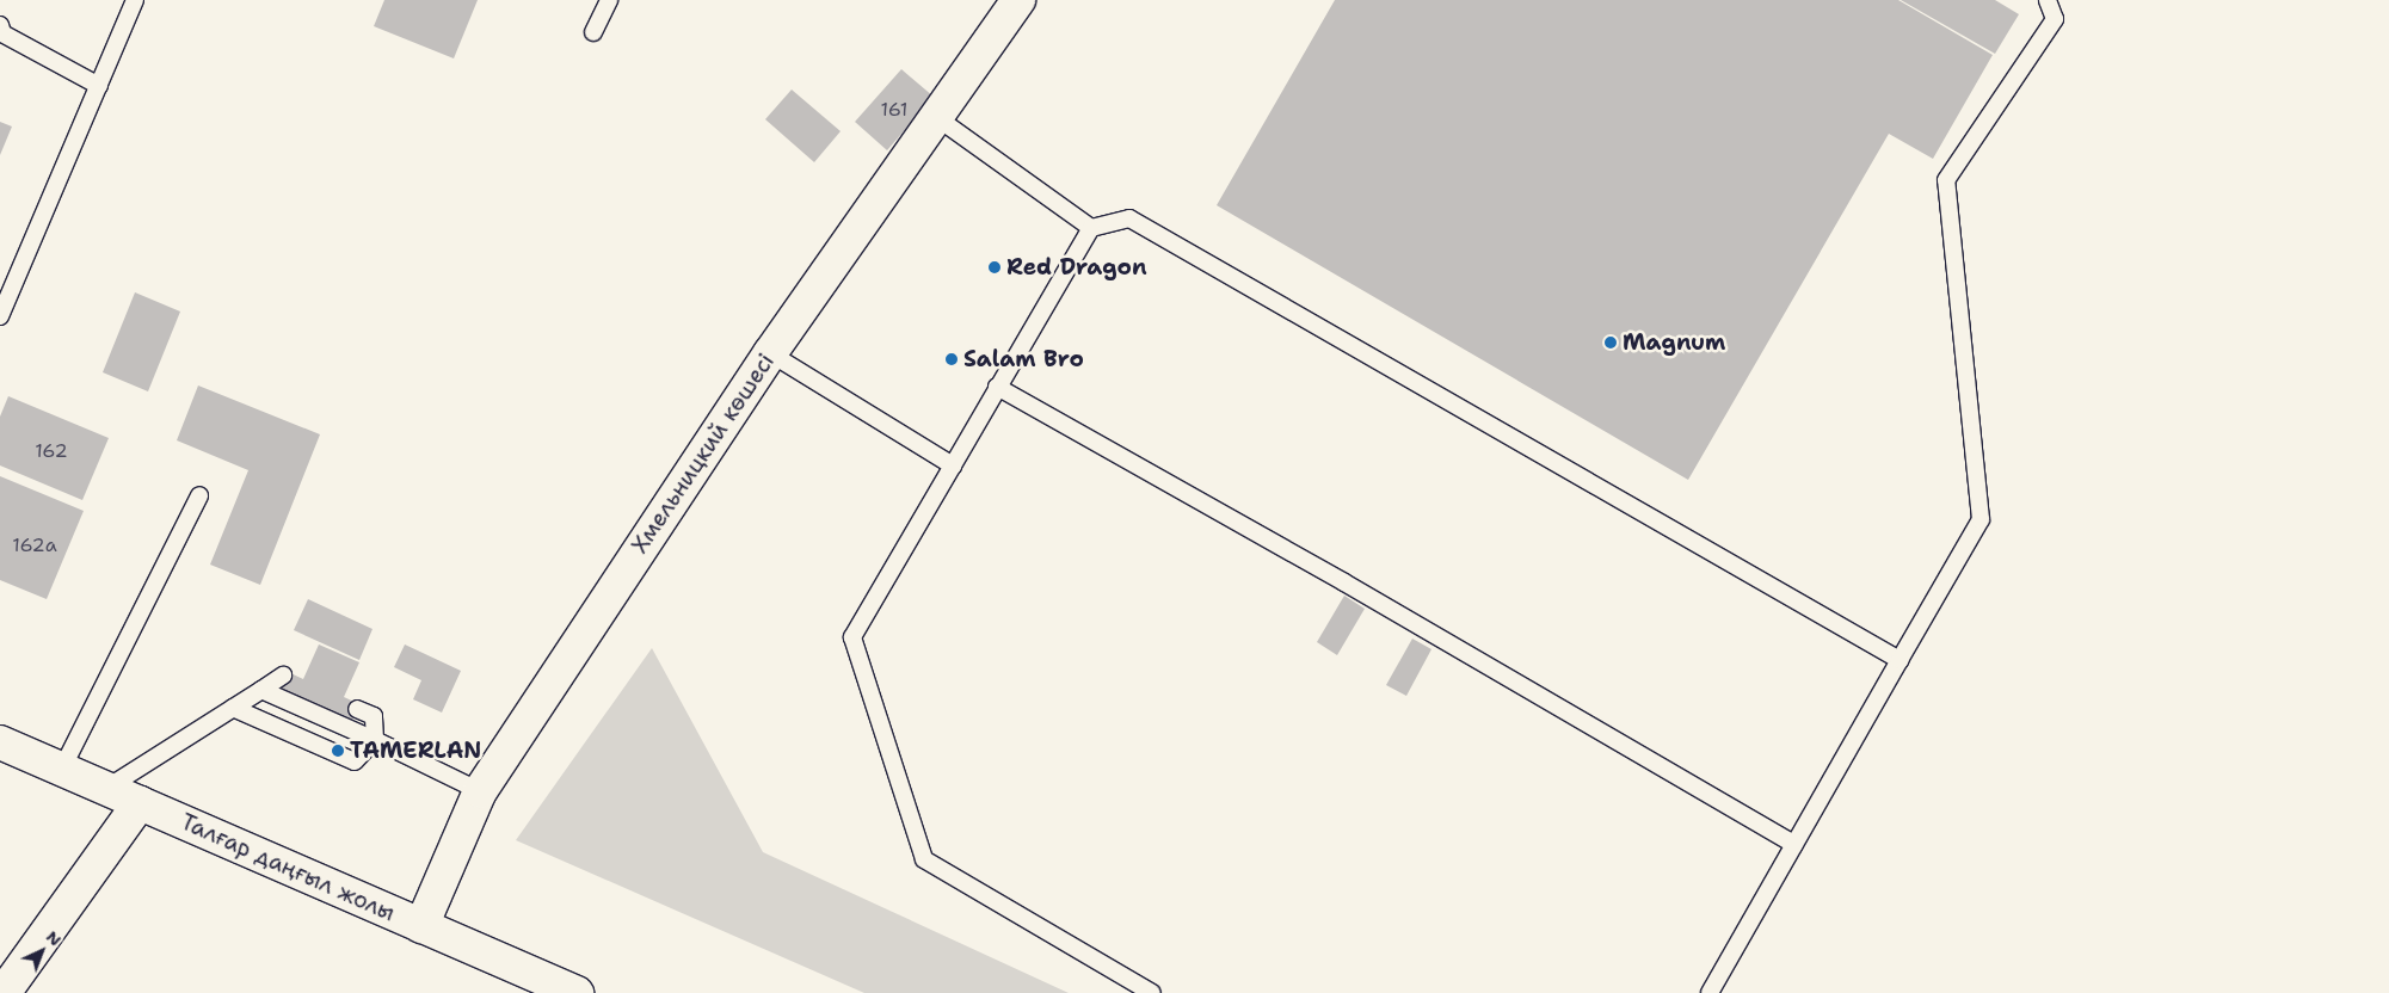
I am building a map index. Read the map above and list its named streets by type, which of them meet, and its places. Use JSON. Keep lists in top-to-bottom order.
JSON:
{
  "streets": {
    "street": ["Хмельницкий көшесі", "Талғар даңғыл жолы"]
  },
  "crossings": [
    ["Хмельницкий көшесі", "Талғар даңғыл жолы"]
  ],
  "places": [
    "Red Dragon",
    "Magnum",
    "Salam Bro",
    "TAMERLAN"
  ],
  "house_numbers": ["161", "162", "162а"],
  "north": "top right"
}
